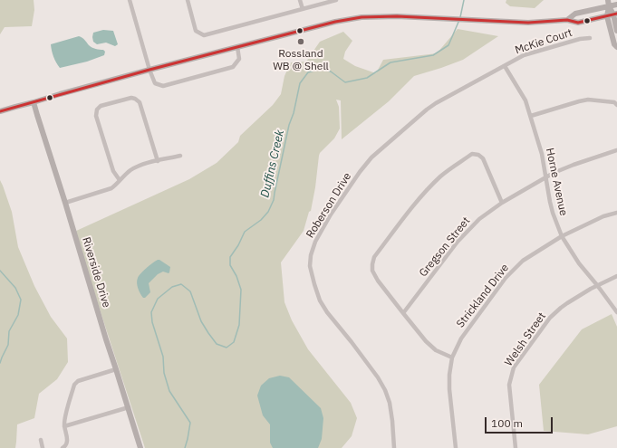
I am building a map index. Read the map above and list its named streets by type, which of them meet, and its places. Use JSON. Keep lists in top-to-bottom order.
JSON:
{
  "streets": {
    "main road": ["Riverside Drive"],
    "street": [
      "McKie Court",
      "Horne Avenue",
      "Roberson Drive",
      "Gregson Street",
      "Strickland Drive",
      "Welsh Street"
    ]
  },
  "crossings": [
    ["McKie Court", "Horne Avenue"],
    ["McKie Court", "Roberson Drive"],
    ["Horne Avenue", "Roberson Drive"],
    ["Horne Avenue", "Gregson Street"],
    ["Horne Avenue", "Strickland Drive"],
    ["Horne Avenue", "Welsh Street"]
  ],
  "water": ["Duffins Creek"],
  "places": ["Rossland WB @ Shell"],
  "scale_bar": "100 m"
}
